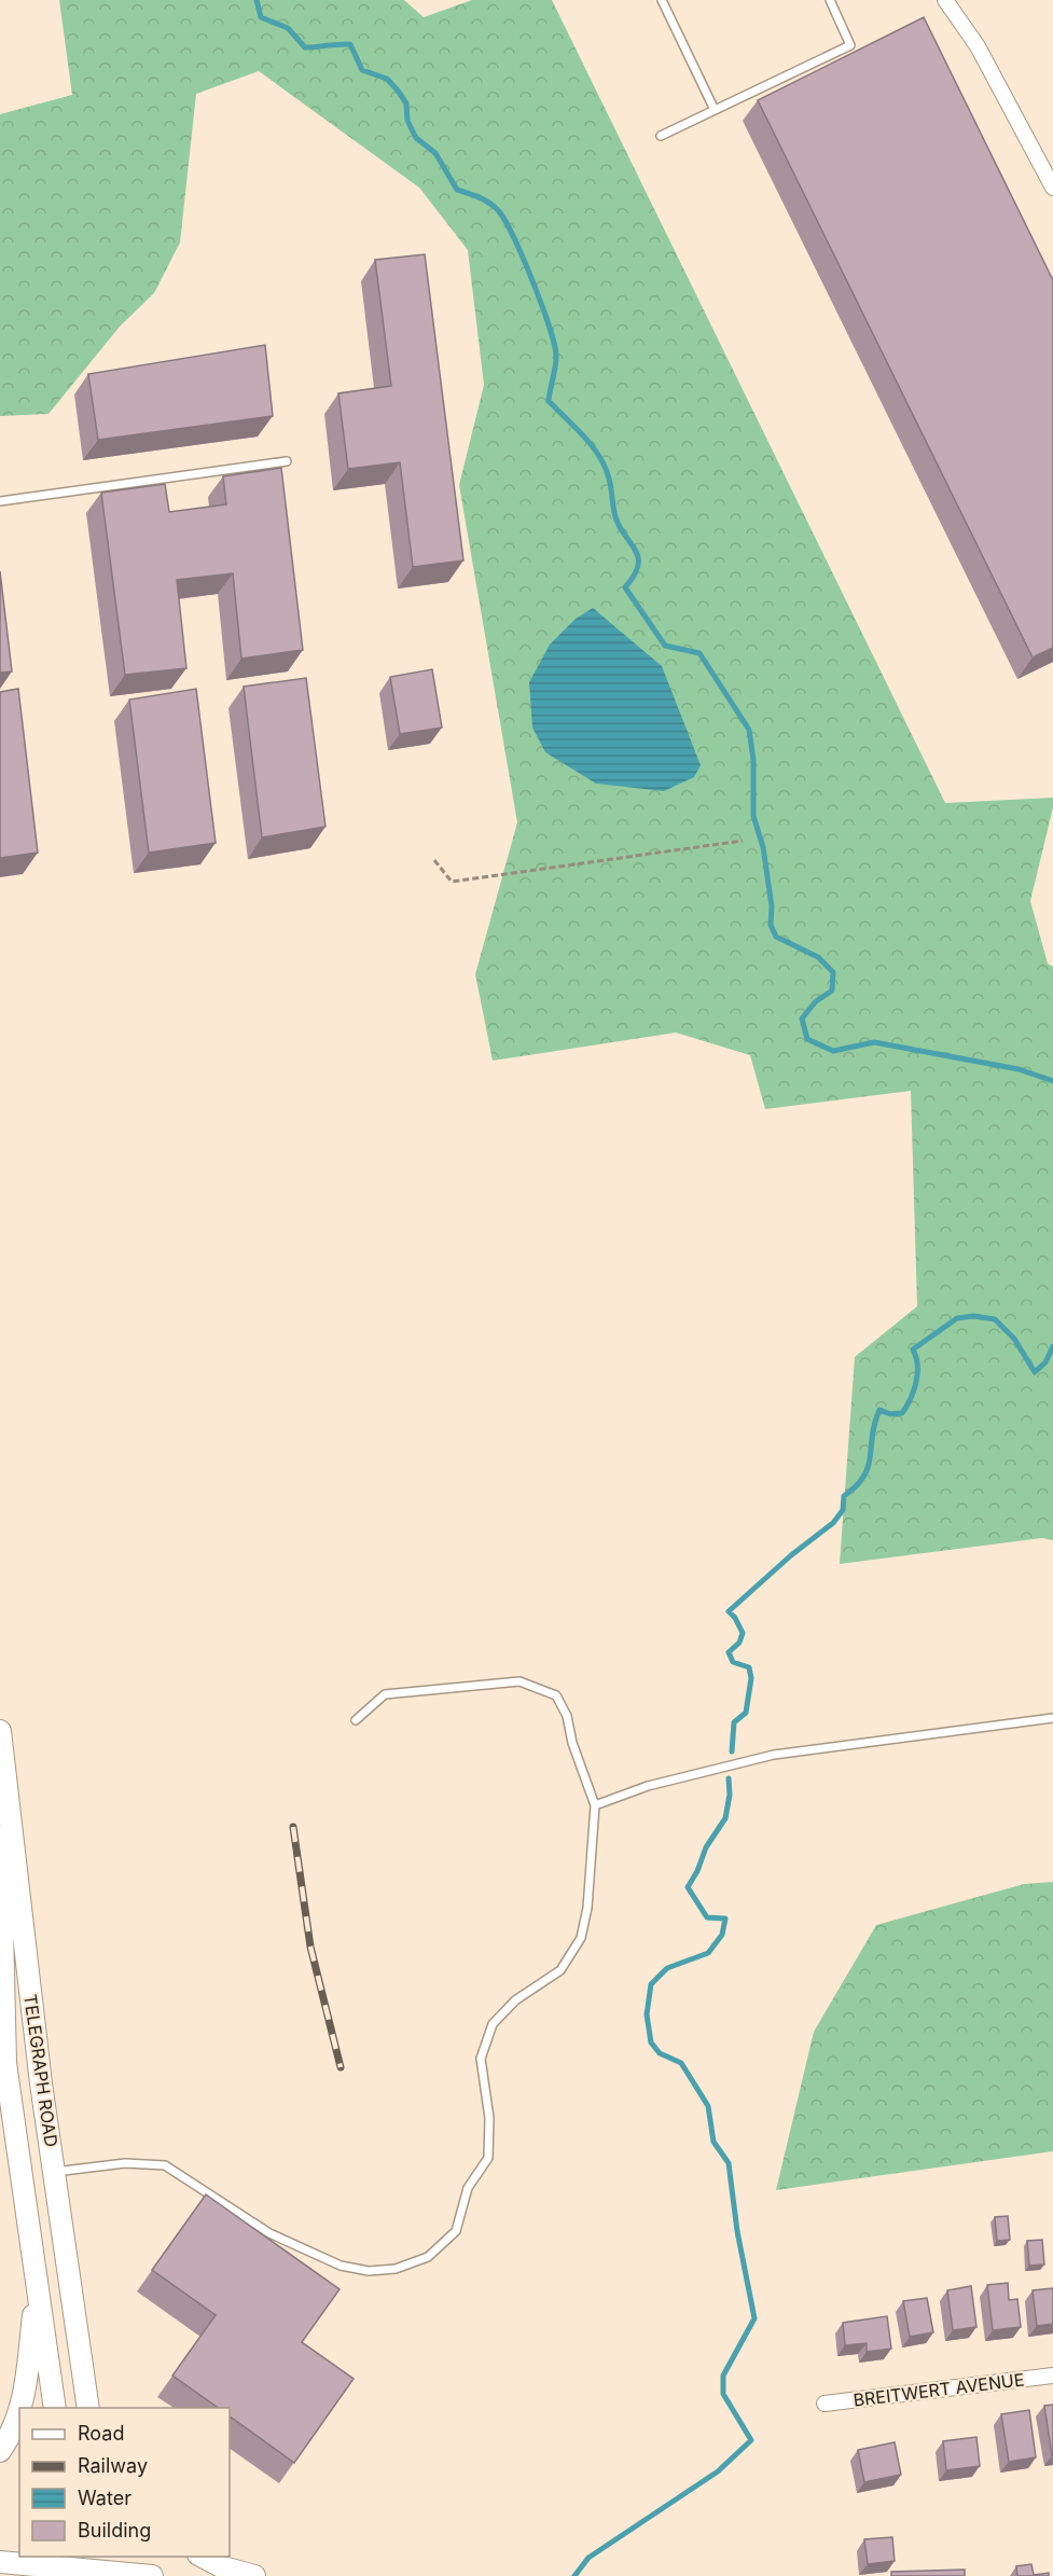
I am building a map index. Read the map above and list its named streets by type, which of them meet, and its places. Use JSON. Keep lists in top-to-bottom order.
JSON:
{
  "streets": {
    "main road": ["TELEGRAPH ROAD"],
    "street": ["BREITWERT AVENUE"]
  },
  "legend": [
    "Road",
    "Railway",
    "Water",
    "Building"
  ]
}
